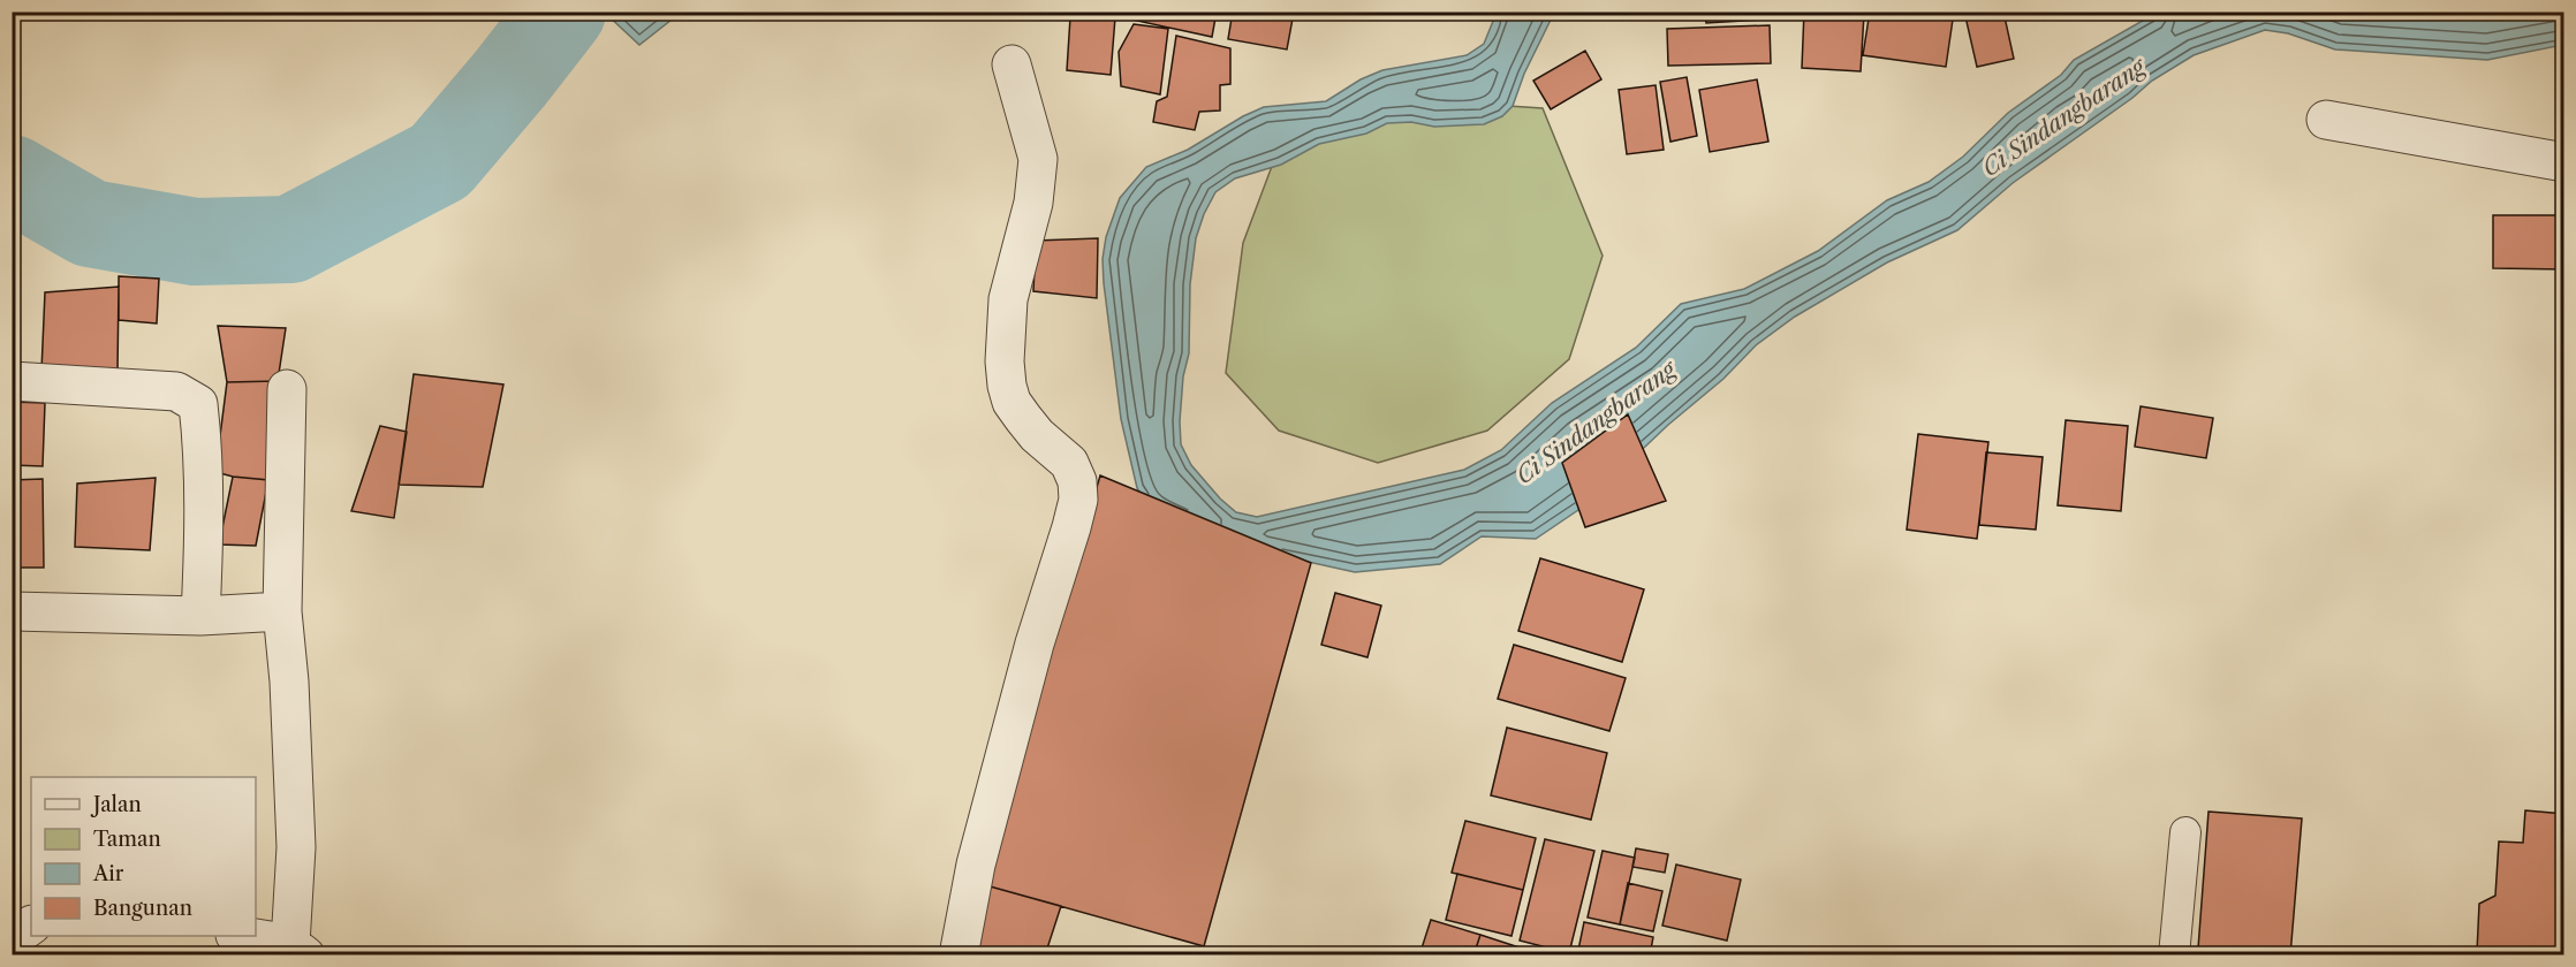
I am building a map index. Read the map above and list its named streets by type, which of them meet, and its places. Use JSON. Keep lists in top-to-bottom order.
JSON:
{
  "water": ["Ci Sindangbarang"],
  "legend": [
    "Jalan",
    "Taman",
    "Air",
    "Bangunan"
  ]
}
